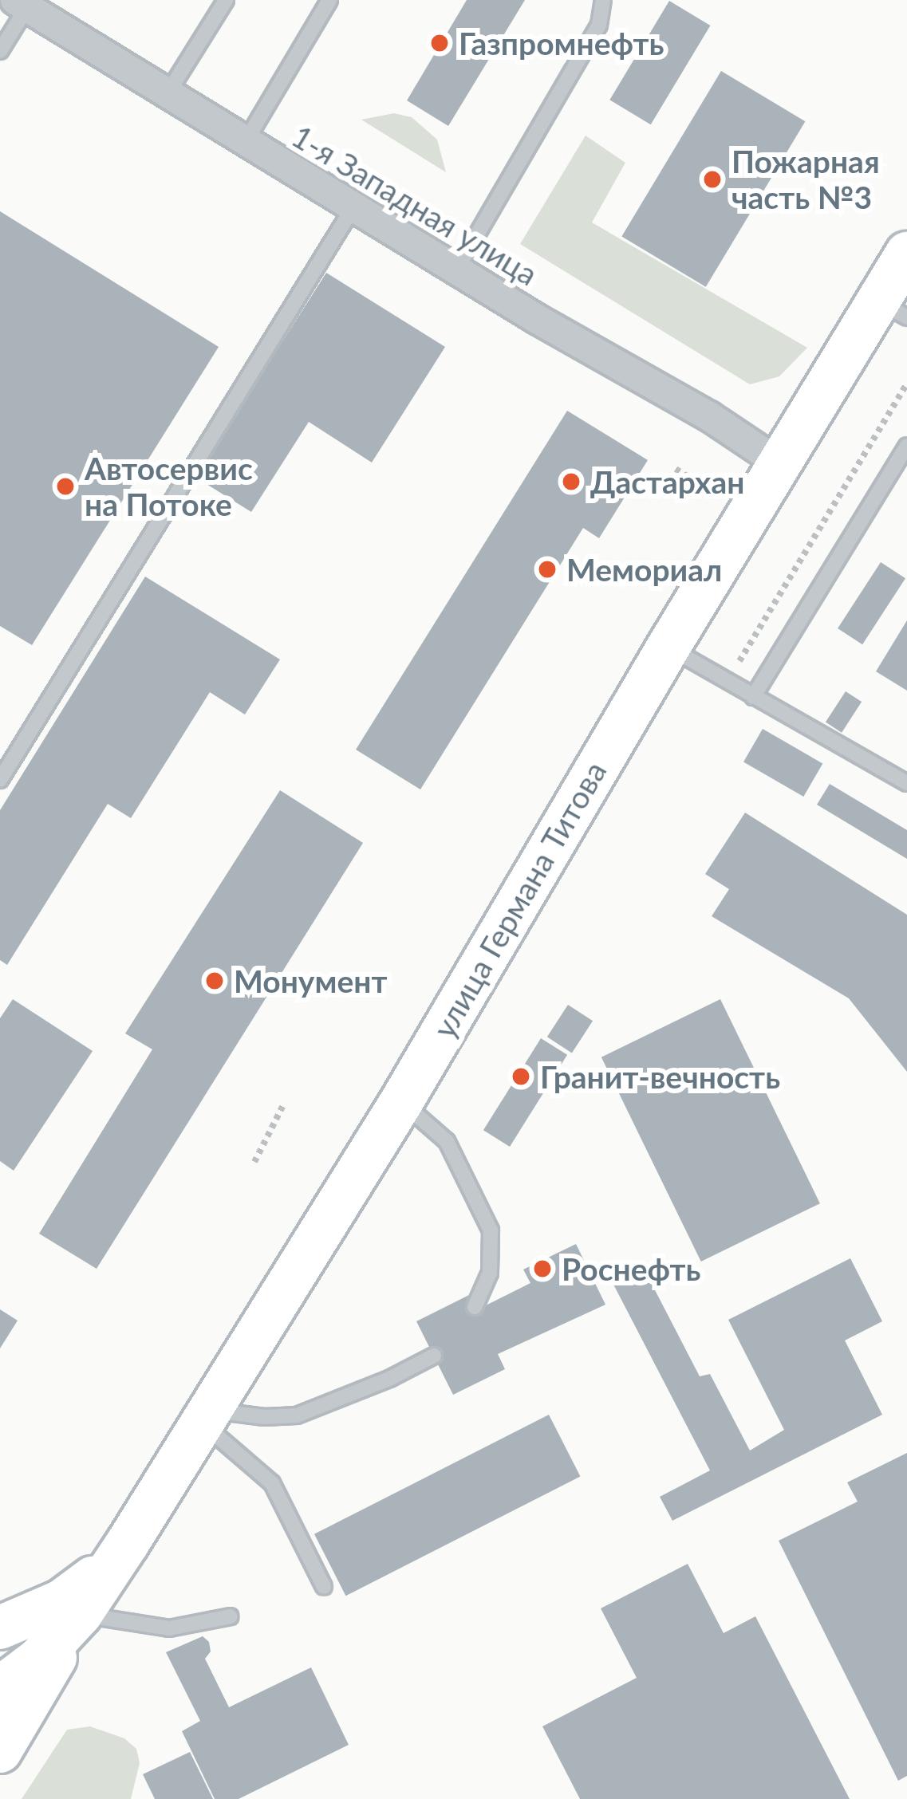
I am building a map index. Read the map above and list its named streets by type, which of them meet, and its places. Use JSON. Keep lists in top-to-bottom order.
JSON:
{
  "streets": {
    "street": ["1-я Западная улица", "улица Германа Титова"]
  },
  "crossings": [
    ["1-я Западная улица", "улица Германа Титова"]
  ],
  "places": [
    "Газпромнефть",
    "Пожарная часть №3",
    "Дастархан",
    "Автосервис на Потоке",
    "Мемориал",
    "Монумент",
    "Гранит-вечность",
    "Роснефть"
  ]
}
